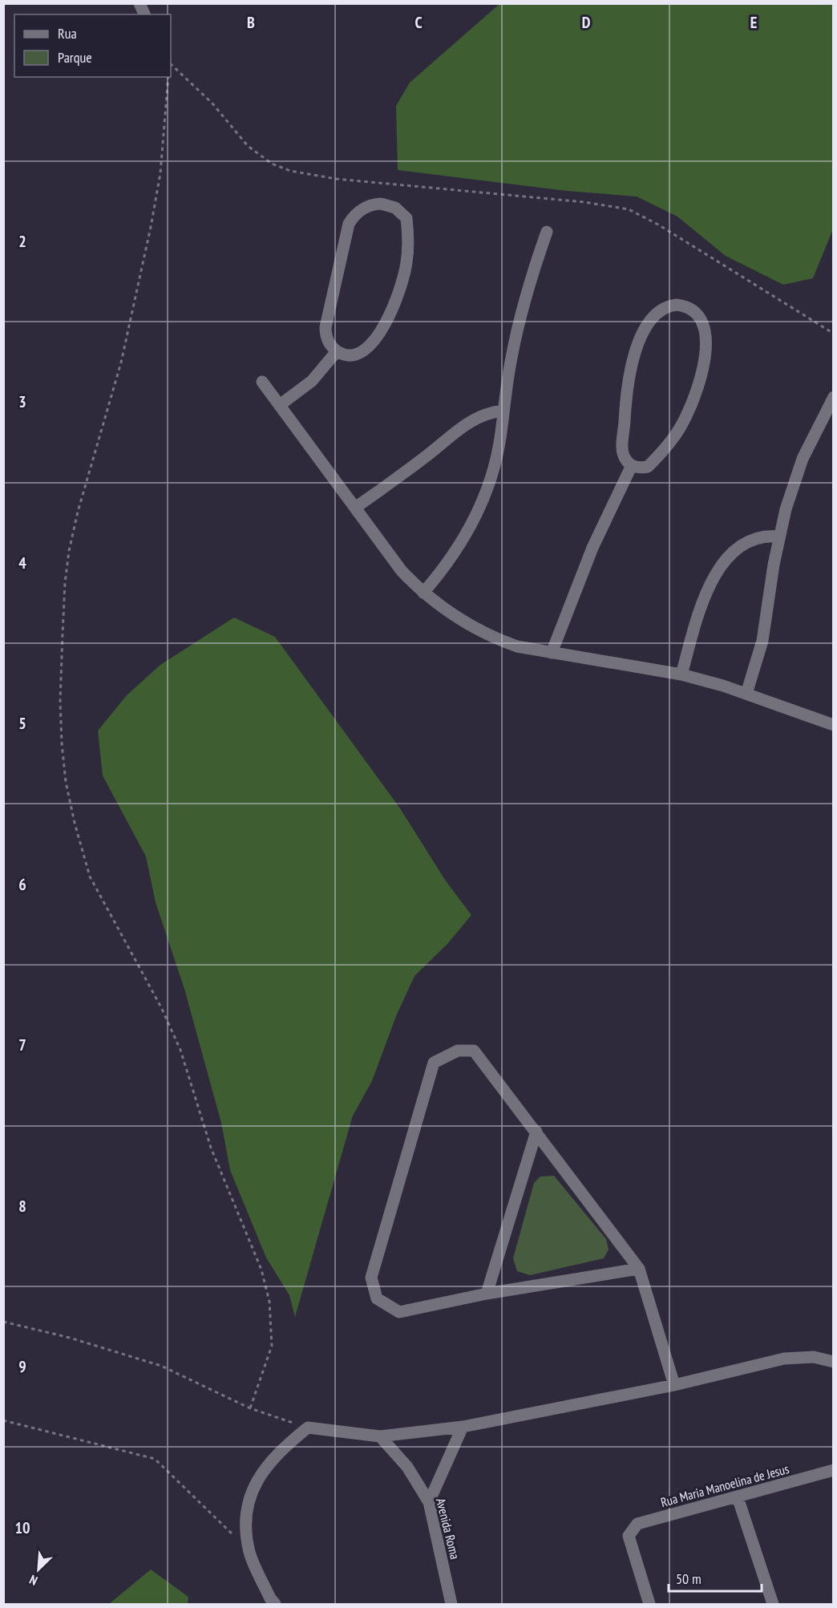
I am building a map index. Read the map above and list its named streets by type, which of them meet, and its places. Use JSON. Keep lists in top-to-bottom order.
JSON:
{
  "streets": {
    "street": ["Rua Maria Manoelina de Jesus", "Avenida Roma"]
  },
  "legend": ["Rua", "Parque"],
  "scale_bar": "50 m",
  "north": "bottom left",
  "grid": {
    "columns": [
      "B",
      "C",
      "D",
      "E"
    ],
    "rows": [
      "2",
      "3",
      "4",
      "5",
      "6",
      "7",
      "8",
      "9",
      "10"
    ]
  }
}
